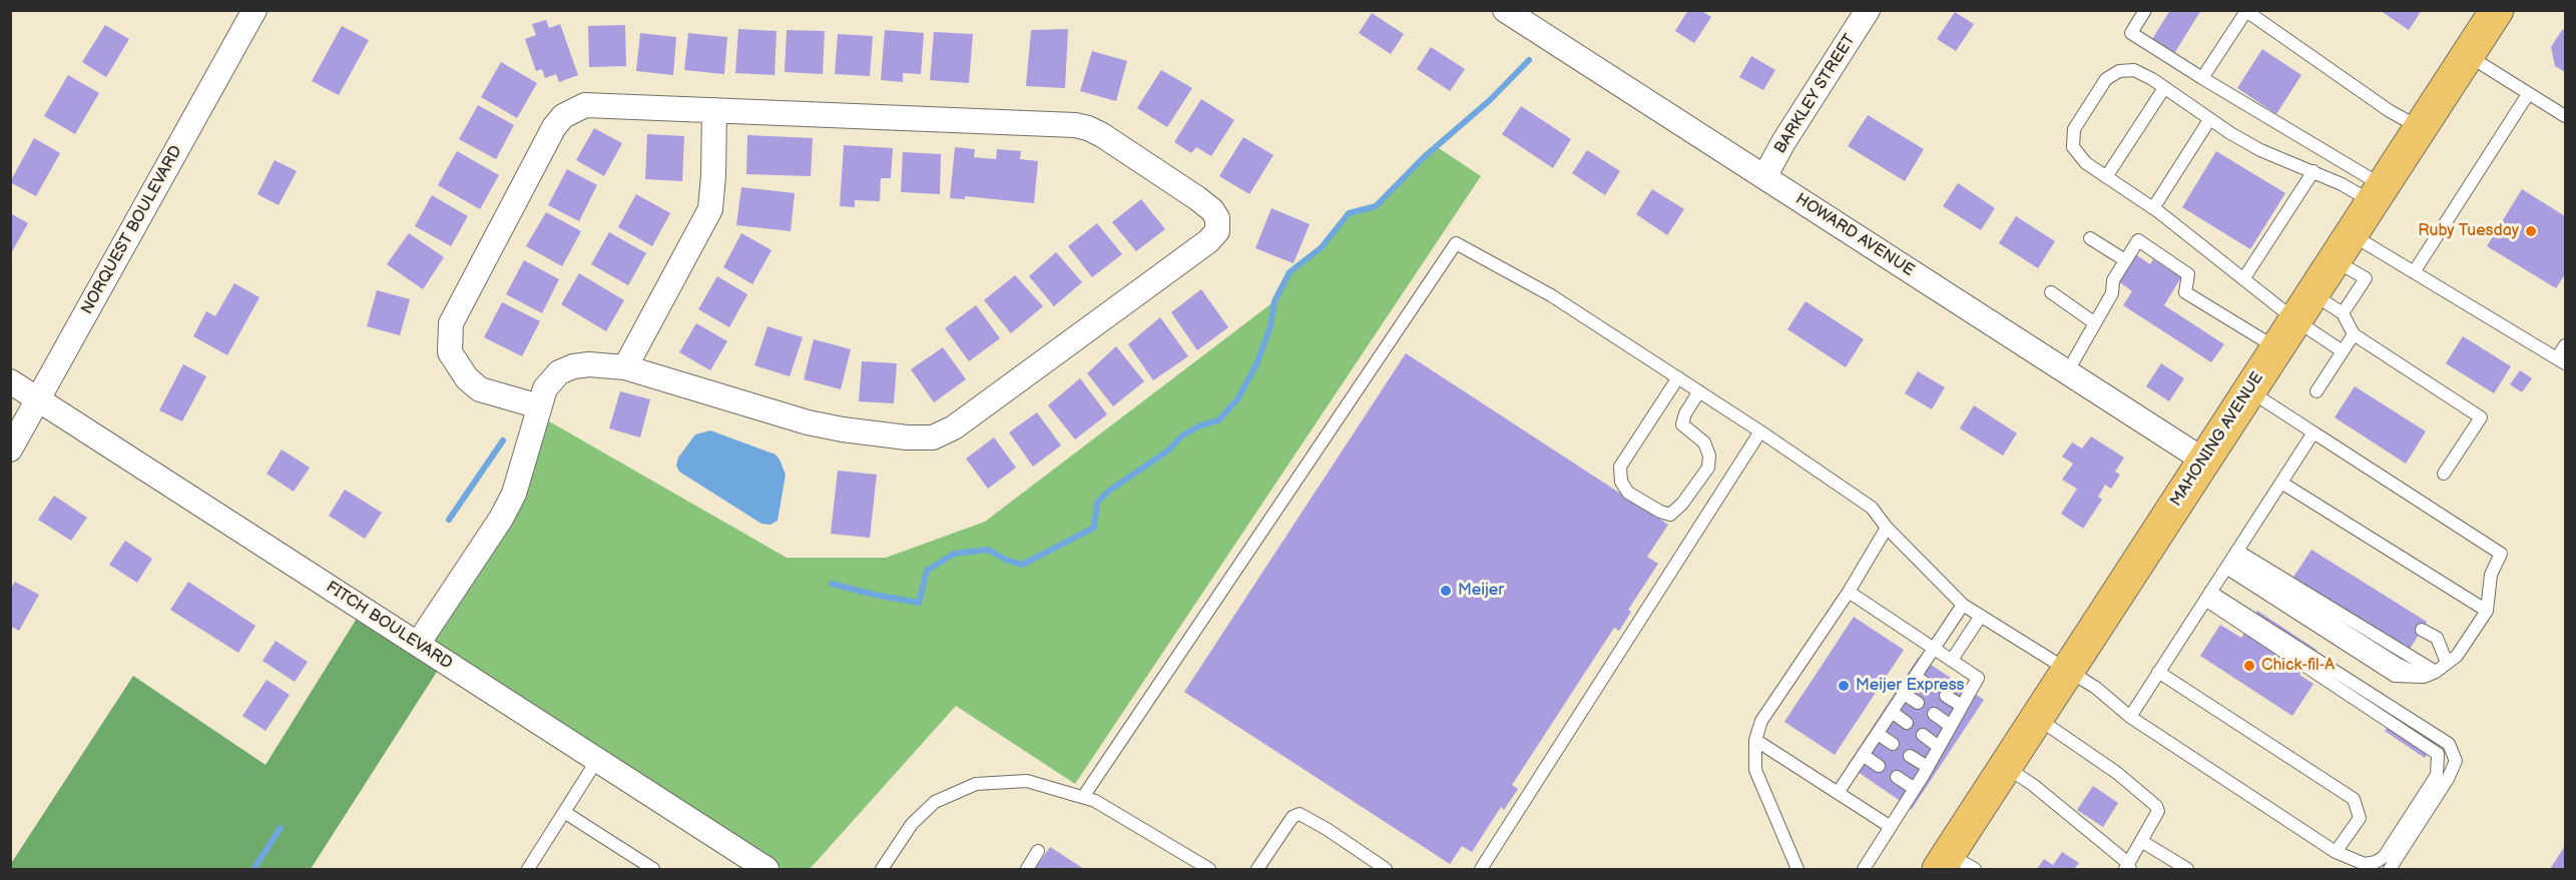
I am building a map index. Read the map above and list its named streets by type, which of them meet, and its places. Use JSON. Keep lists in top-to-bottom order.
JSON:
{
  "streets": {
    "main road": ["MAHONING AVENUE"],
    "street": [
      "BARKLEY STREET",
      "NORQUEST BOULEVARD",
      "HOWARD AVENUE",
      "FITCH BOULEVARD"
    ]
  },
  "crossings": [
    ["BARKLEY STREET", "HOWARD AVENUE"],
    ["NORQUEST BOULEVARD", "FITCH BOULEVARD"],
    ["HOWARD AVENUE", "MAHONING AVENUE"]
  ],
  "places": [
    "Ruby Tuesday",
    "Meijer",
    "Chick-fil-A",
    "Meijer Express"
  ]
}
